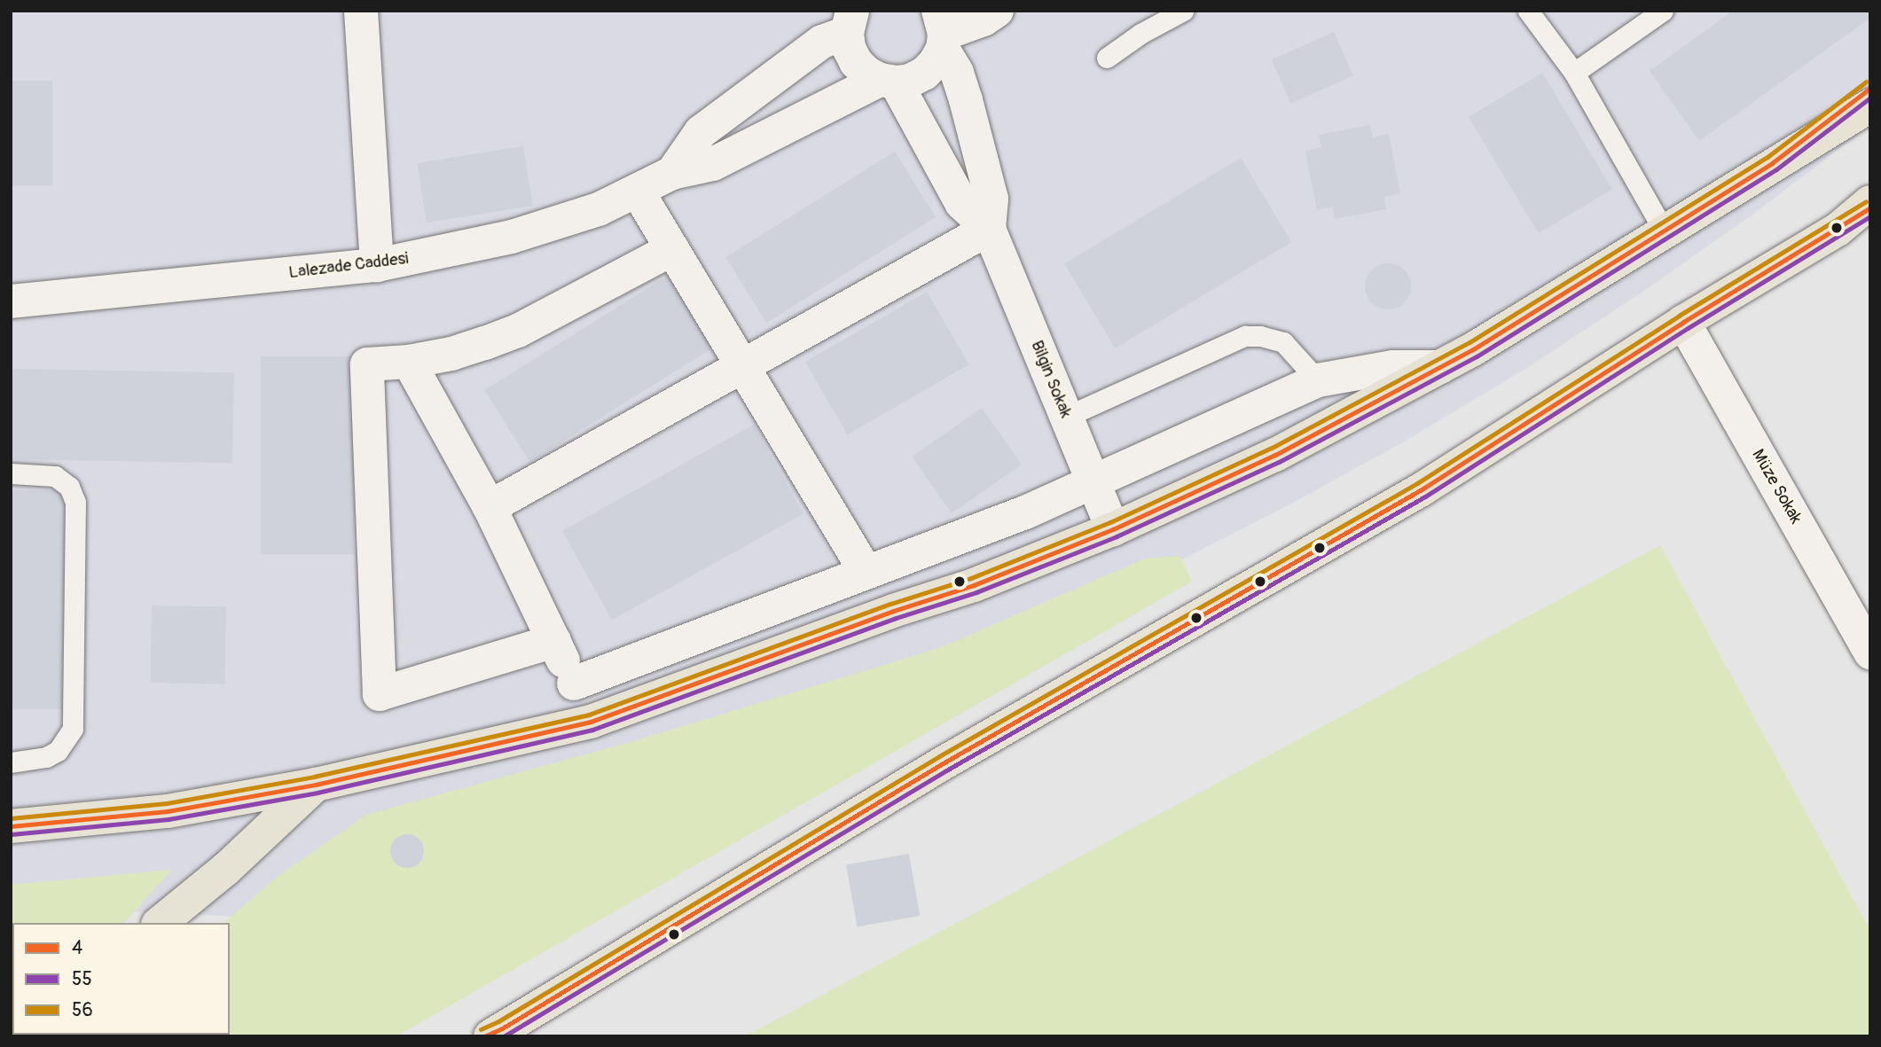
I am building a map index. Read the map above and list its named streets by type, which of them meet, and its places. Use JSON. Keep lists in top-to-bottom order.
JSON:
{
  "streets": {
    "street": ["Lalezade Caddesi", "Bilgin Sokak", "Müze Sokak"]
  },
  "crossings": [
    ["Lalezade Caddesi", "Bilgin Sokak"]
  ],
  "lines": ["transit line 56", "transit line 4", "transit line 55"],
  "legend": ["4", "55", "56"]
}
